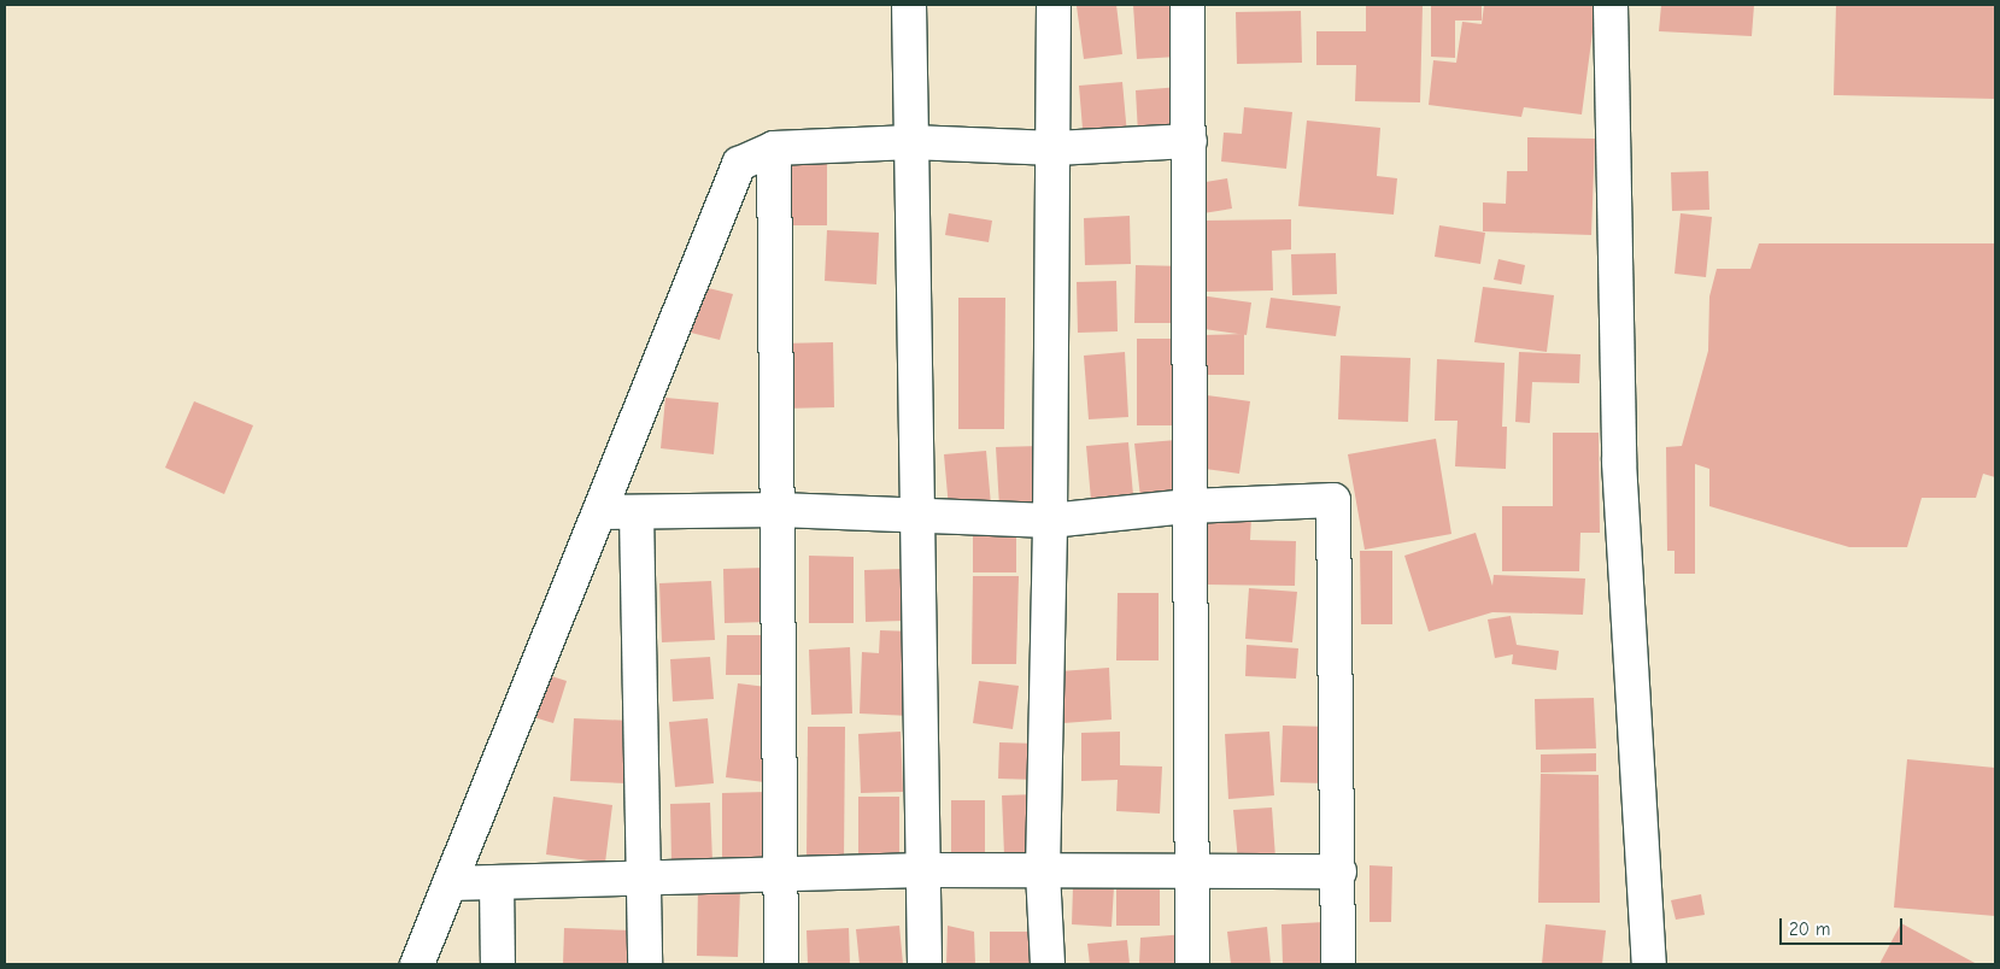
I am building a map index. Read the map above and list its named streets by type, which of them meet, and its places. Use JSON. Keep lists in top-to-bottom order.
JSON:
{
  "scale_bar": "20 m"
}
